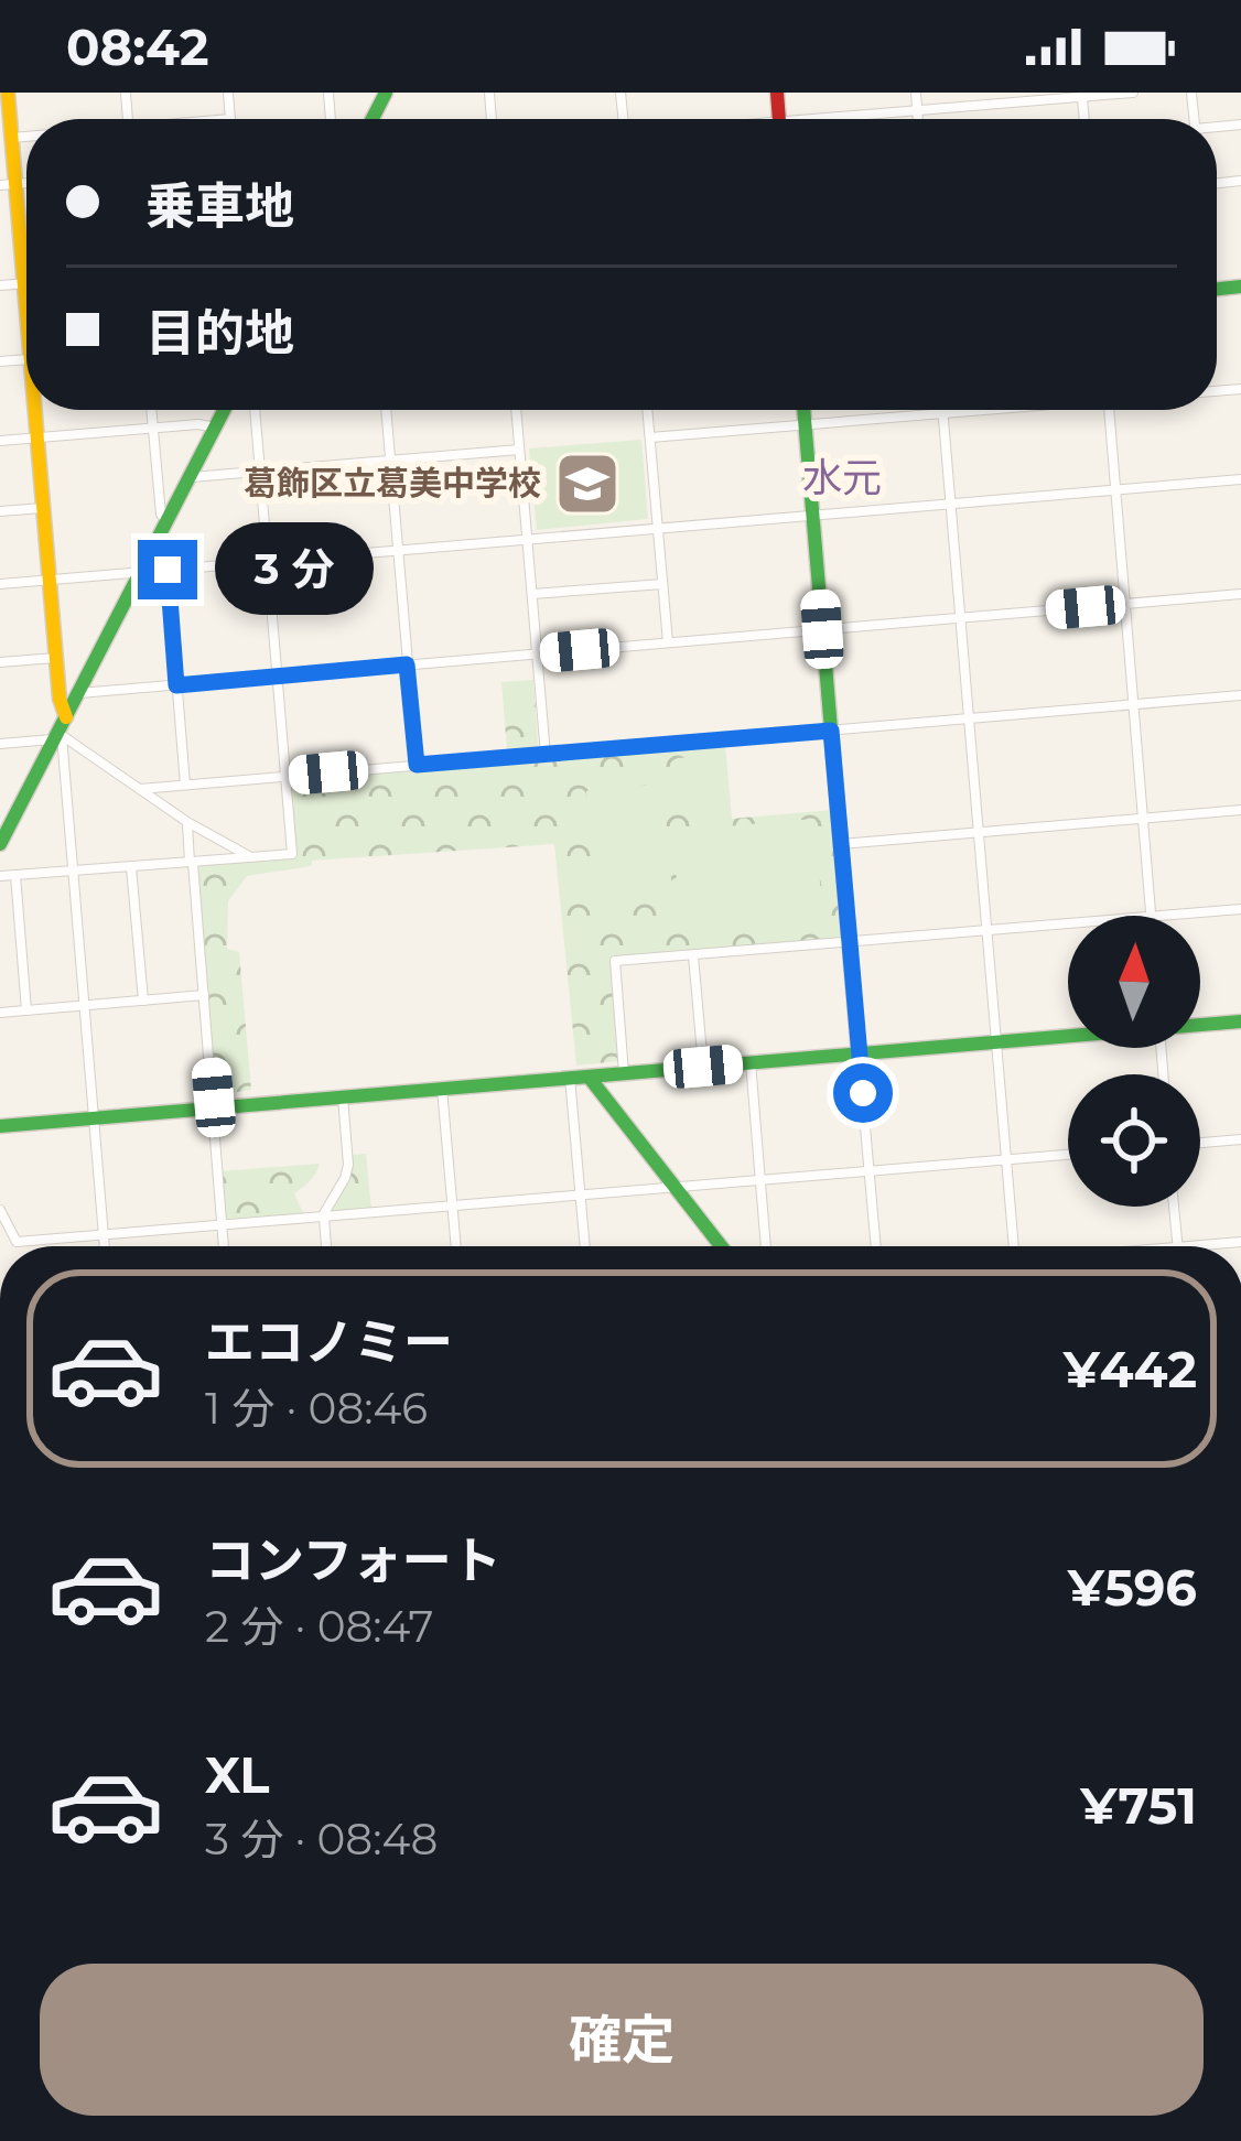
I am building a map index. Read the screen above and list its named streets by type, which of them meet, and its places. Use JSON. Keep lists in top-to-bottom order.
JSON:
{
  "districts": ["水元"],
  "places": {
    "school or university": ["葛飾区立葛美中学校"]
  },
  "north": "top",
  "page": {
    "status": "08:42",
    "banner": ["乗車地", "目的地"],
    "bubble": "3 分",
    "list": [
      {
        "name": "エコノミー",
        "note": "1 分 · 08:46",
        "value": "¥442"
      },
      {
        "name": "コンフォート",
        "note": "2 分 · 08:47",
        "value": "¥596"
      },
      {
        "name": "XL",
        "note": "3 分 · 08:48",
        "value": "¥751"
      }
    ],
    "buttons": "確定"
  }
}
